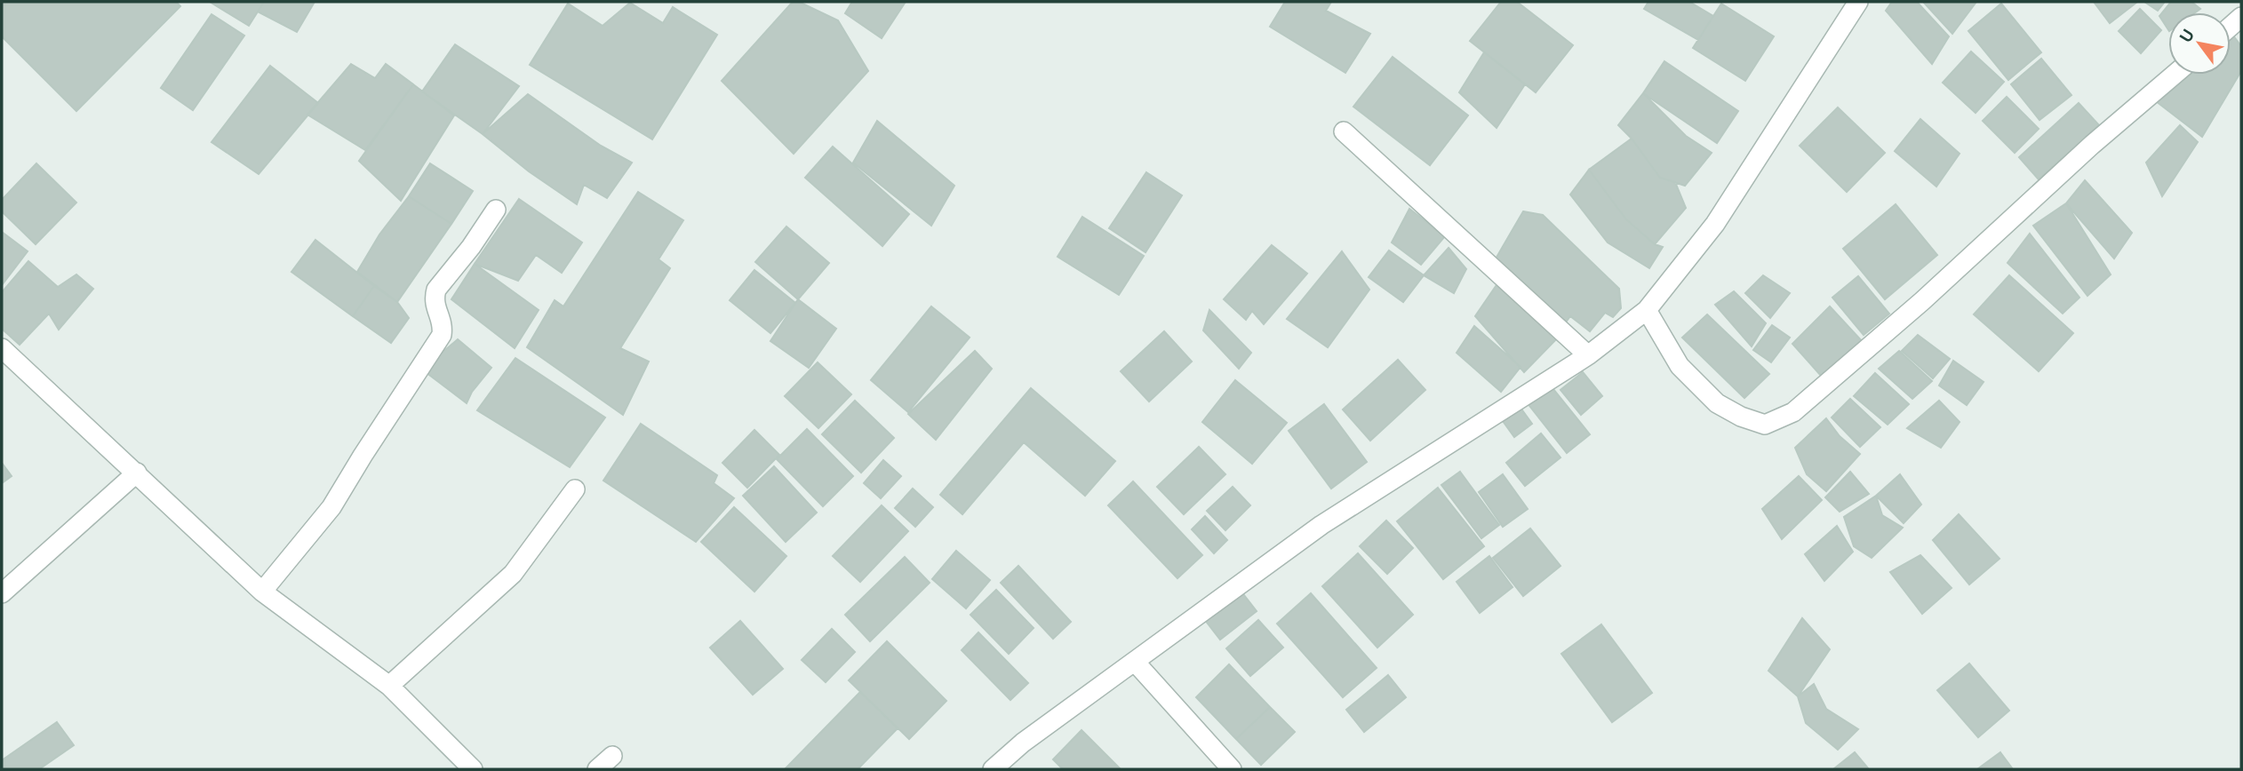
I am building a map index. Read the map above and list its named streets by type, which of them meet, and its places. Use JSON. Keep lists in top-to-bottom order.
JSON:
{
  "north": "top left"
}
